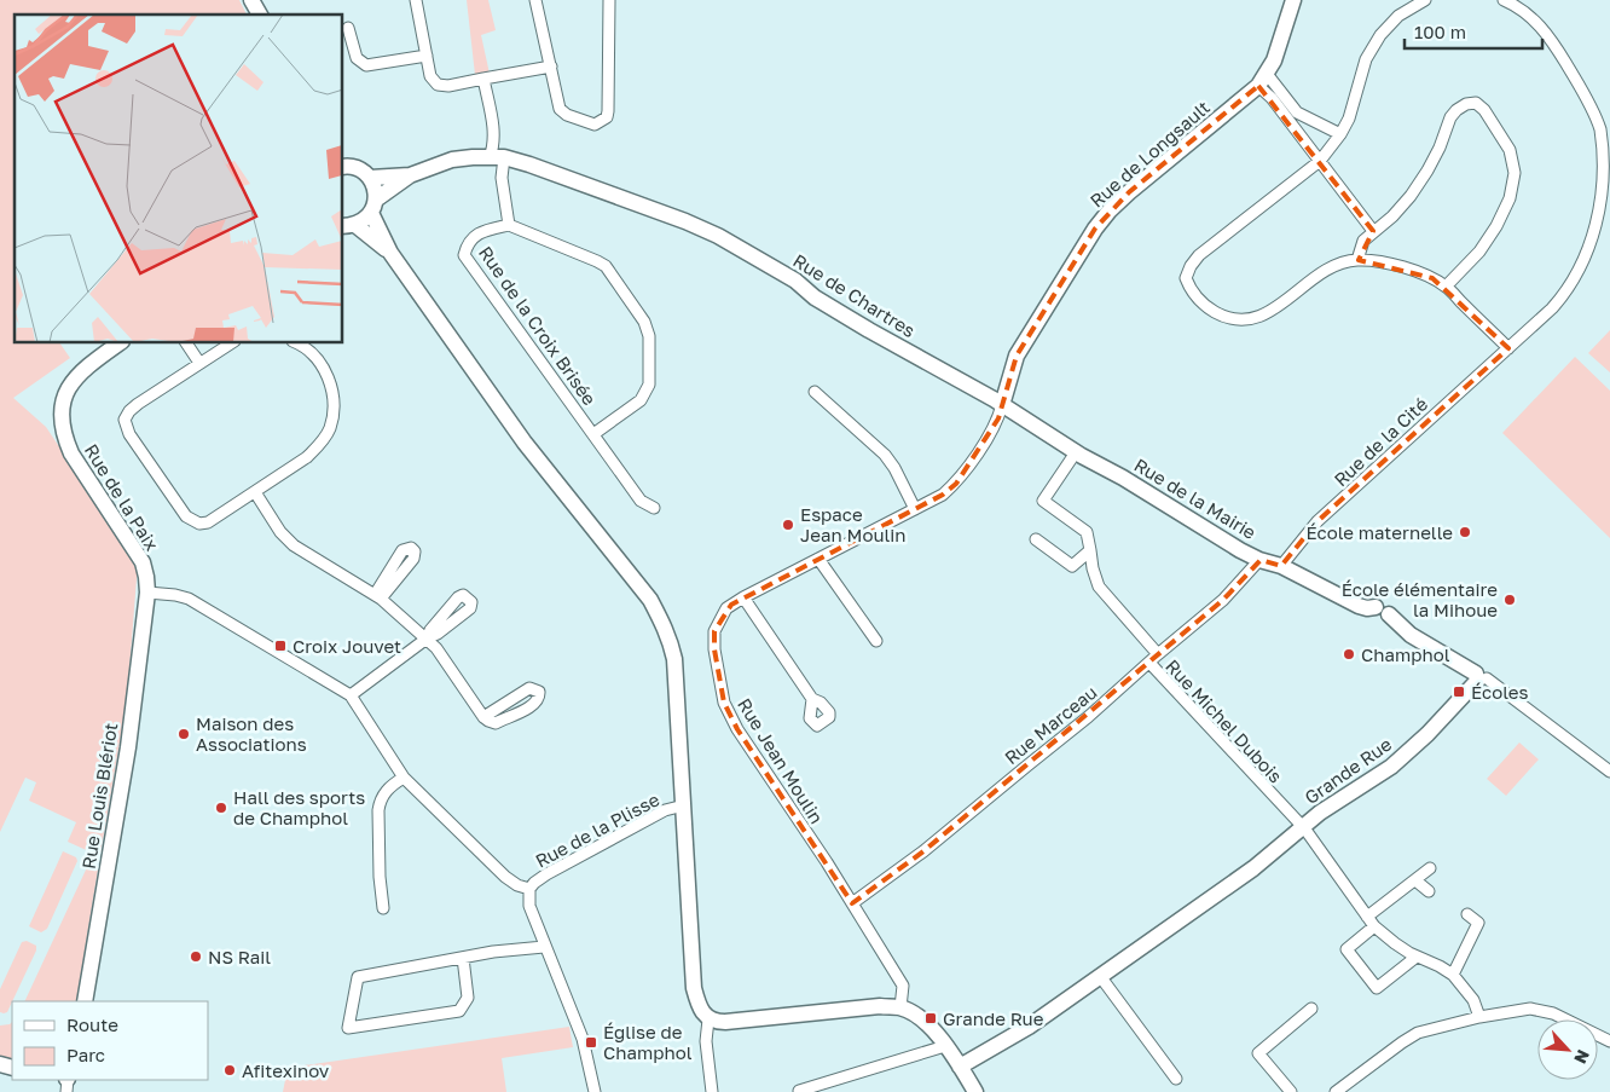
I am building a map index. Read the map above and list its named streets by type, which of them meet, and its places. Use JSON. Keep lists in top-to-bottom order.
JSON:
{
  "streets": {
    "street": [
      "Rue de Longsault",
      "Rue de Chartres",
      "Rue de la Croix Brisée",
      "Rue de la Cité",
      "Rue de la Paix",
      "Rue de la Mairie",
      "Rue Michel Dubois",
      "Rue Marceau",
      "Rue Jean Moulin",
      "Grande Rue",
      "Rue Louis Blériot",
      "Rue de la Plisse"
    ]
  },
  "crossings": [
    ["Rue de Longsault", "Rue de Chartres"],
    ["Rue de Longsault", "Rue de la Mairie"],
    ["Rue de Longsault", "Rue Jean Moulin"],
    ["Rue de Chartres", "Rue de la Croix Brisée"],
    ["Rue de Chartres", "Rue de la Mairie"],
    ["Rue de Chartres", "Rue Jean Moulin"],
    ["Rue de la Cité", "Rue de la Mairie"],
    ["Rue de la Paix", "Rue Louis Blériot"],
    ["Rue de la Mairie", "Rue Marceau"],
    ["Rue de la Mairie", "Rue Jean Moulin"],
    ["Rue de la Mairie", "Grande Rue"],
    ["Rue Michel Dubois", "Rue Marceau"],
    ["Rue Michel Dubois", "Grande Rue"],
    ["Rue Marceau", "Rue Jean Moulin"]
  ],
  "places": {
    "other": [
      "Espace Jean Moulin",
      "École maternelle",
      "École élémentaire la Mihoue",
      "Champhol",
      "Maison des Associations",
      "Hall des sports de Champhol",
      "NS Rail",
      "Afitexinov"
    ],
    "transit": [
      "Croix Jouvet",
      "Écoles",
      "Grande Rue",
      "Église de Champhol"
    ]
  },
  "legend": ["Route", "Parc"],
  "scale_bar": "100 m",
  "north": "bottom right"
}
